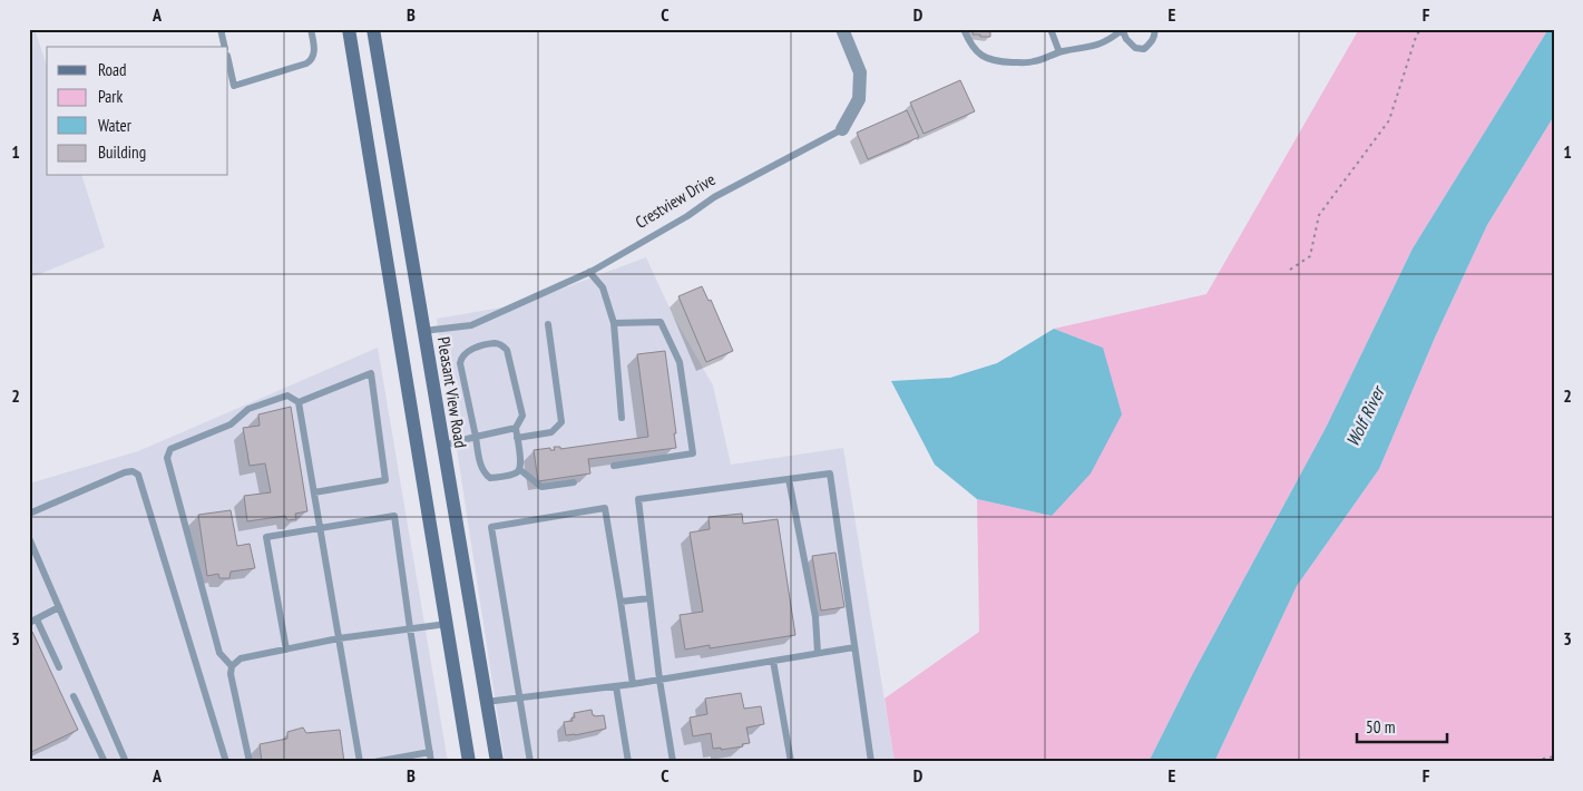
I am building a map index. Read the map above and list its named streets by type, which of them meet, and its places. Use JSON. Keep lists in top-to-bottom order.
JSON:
{
  "streets": {
    "main road": ["Pleasant View Road"],
    "street": ["Crestview Drive"]
  },
  "crossings": [
    ["Crestview Drive", "Pleasant View Road"]
  ],
  "water": ["Wolf River"],
  "legend": [
    "Road",
    "Park",
    "Water",
    "Building"
  ],
  "scale_bar": "50 m",
  "grid": {
    "columns": [
      "A",
      "B",
      "C",
      "D",
      "E",
      "F"
    ],
    "rows": ["1", "2", "3"]
  }
}
